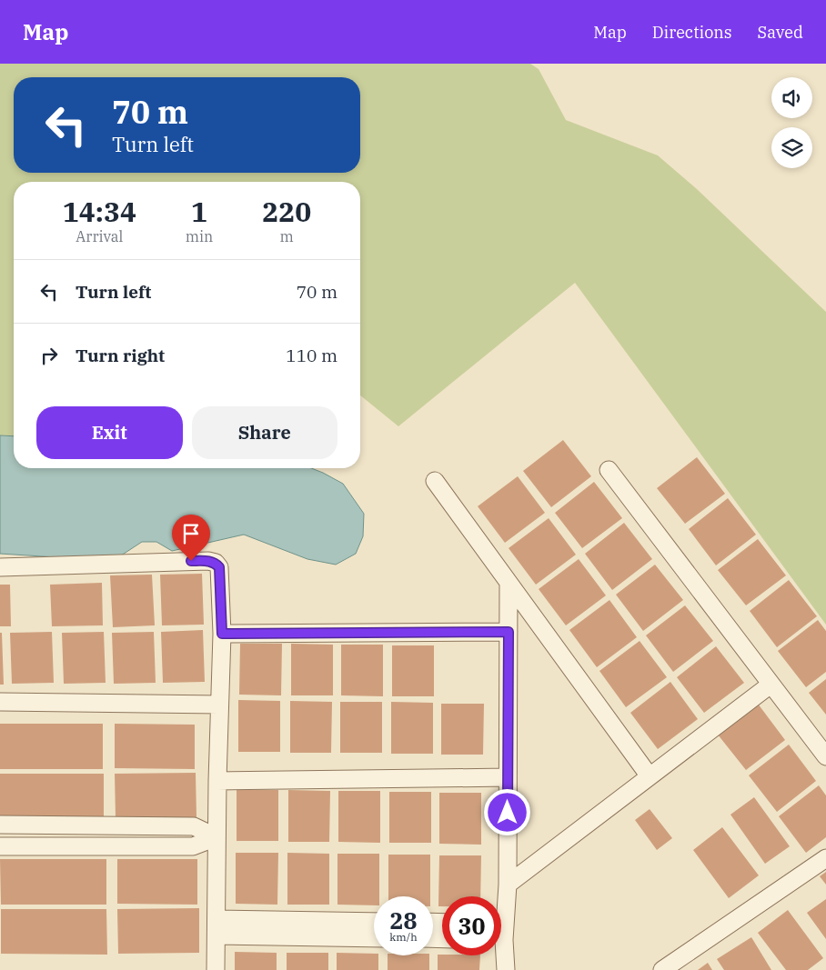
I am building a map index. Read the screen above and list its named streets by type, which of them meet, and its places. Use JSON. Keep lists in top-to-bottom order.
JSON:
{
  "page": {
    "header": "Map",
    "nav": ["Map", "Directions", "Saved"],
    "turn": ["70 m", "Turn left"],
    "eta": [
      "14:34",
      "Arrival",
      "1",
      "min",
      "220",
      "m"
    ],
    "list": [
      {
        "name": "Turn left",
        "value": "70 m"
      },
      {
        "name": "Turn right",
        "value": "110 m"
      }
    ],
    "buttons": ["Exit", "Share"],
    "speed": "28 km/h",
    "limit": "30"
  }
}
